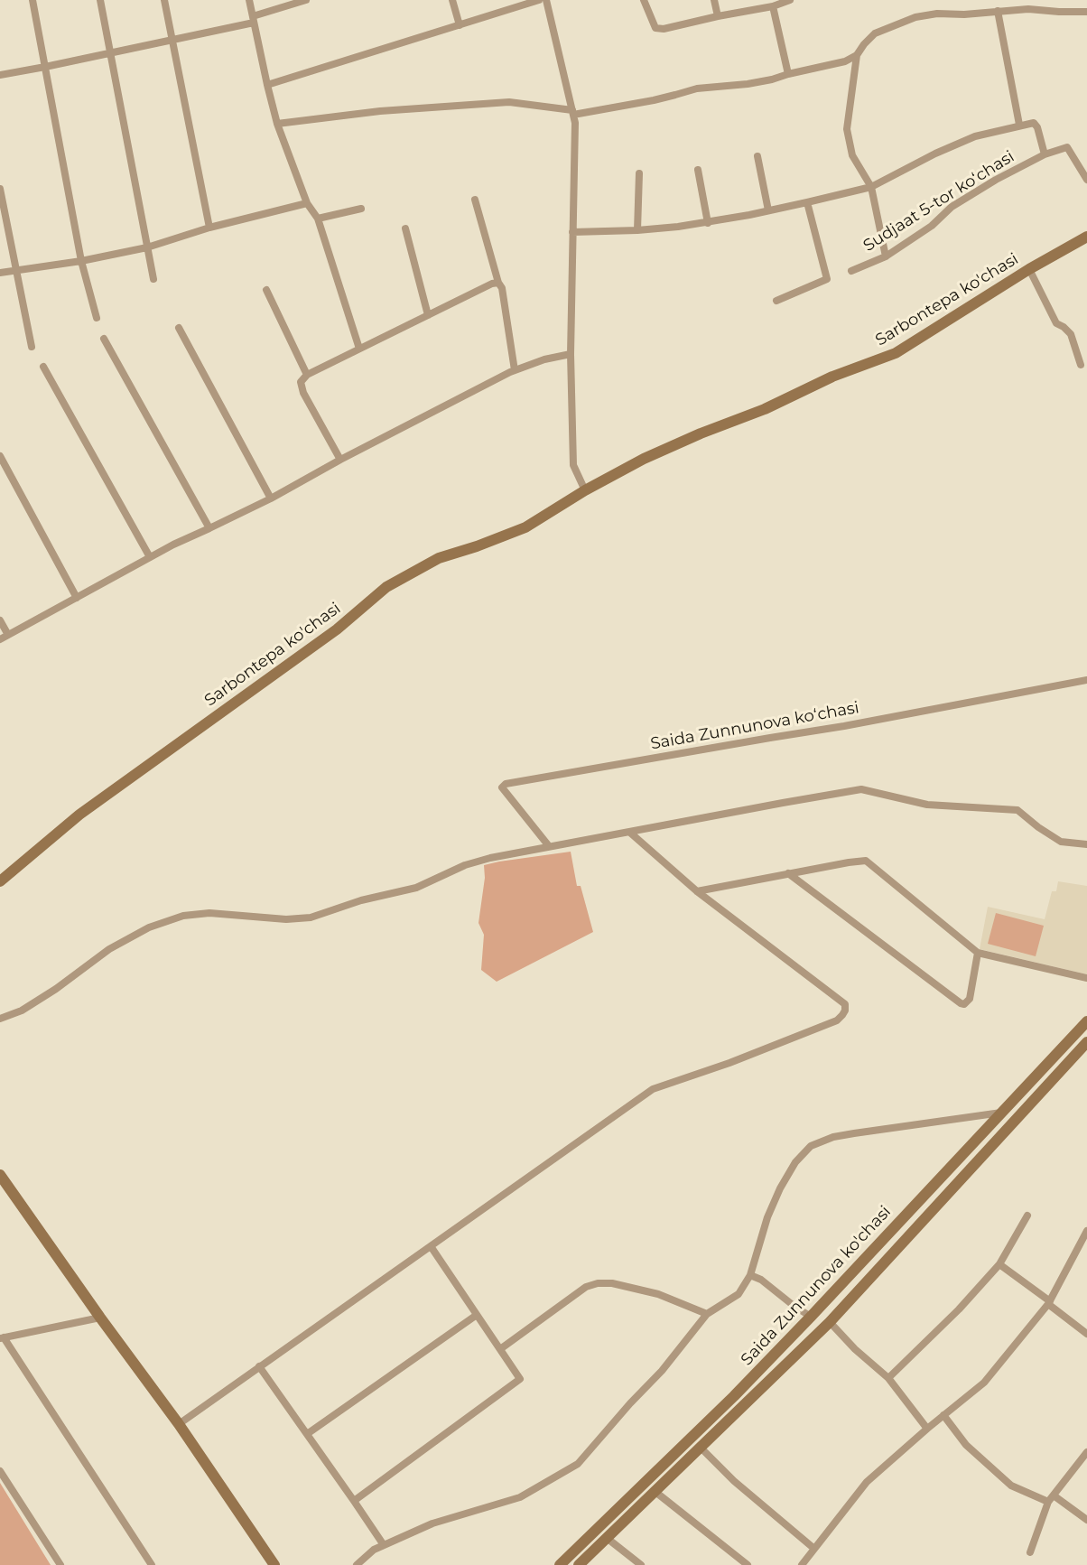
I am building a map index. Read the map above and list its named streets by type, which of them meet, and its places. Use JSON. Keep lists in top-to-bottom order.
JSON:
{
  "streets": {
    "street": [
      "Sudjaat 5-tor koʻchasi",
      "Sarbontepa ko'chasi",
      "Saida Zunnunova koʻchasi",
      "Saida Zunnunova ko'chasi"
    ]
  }
}
